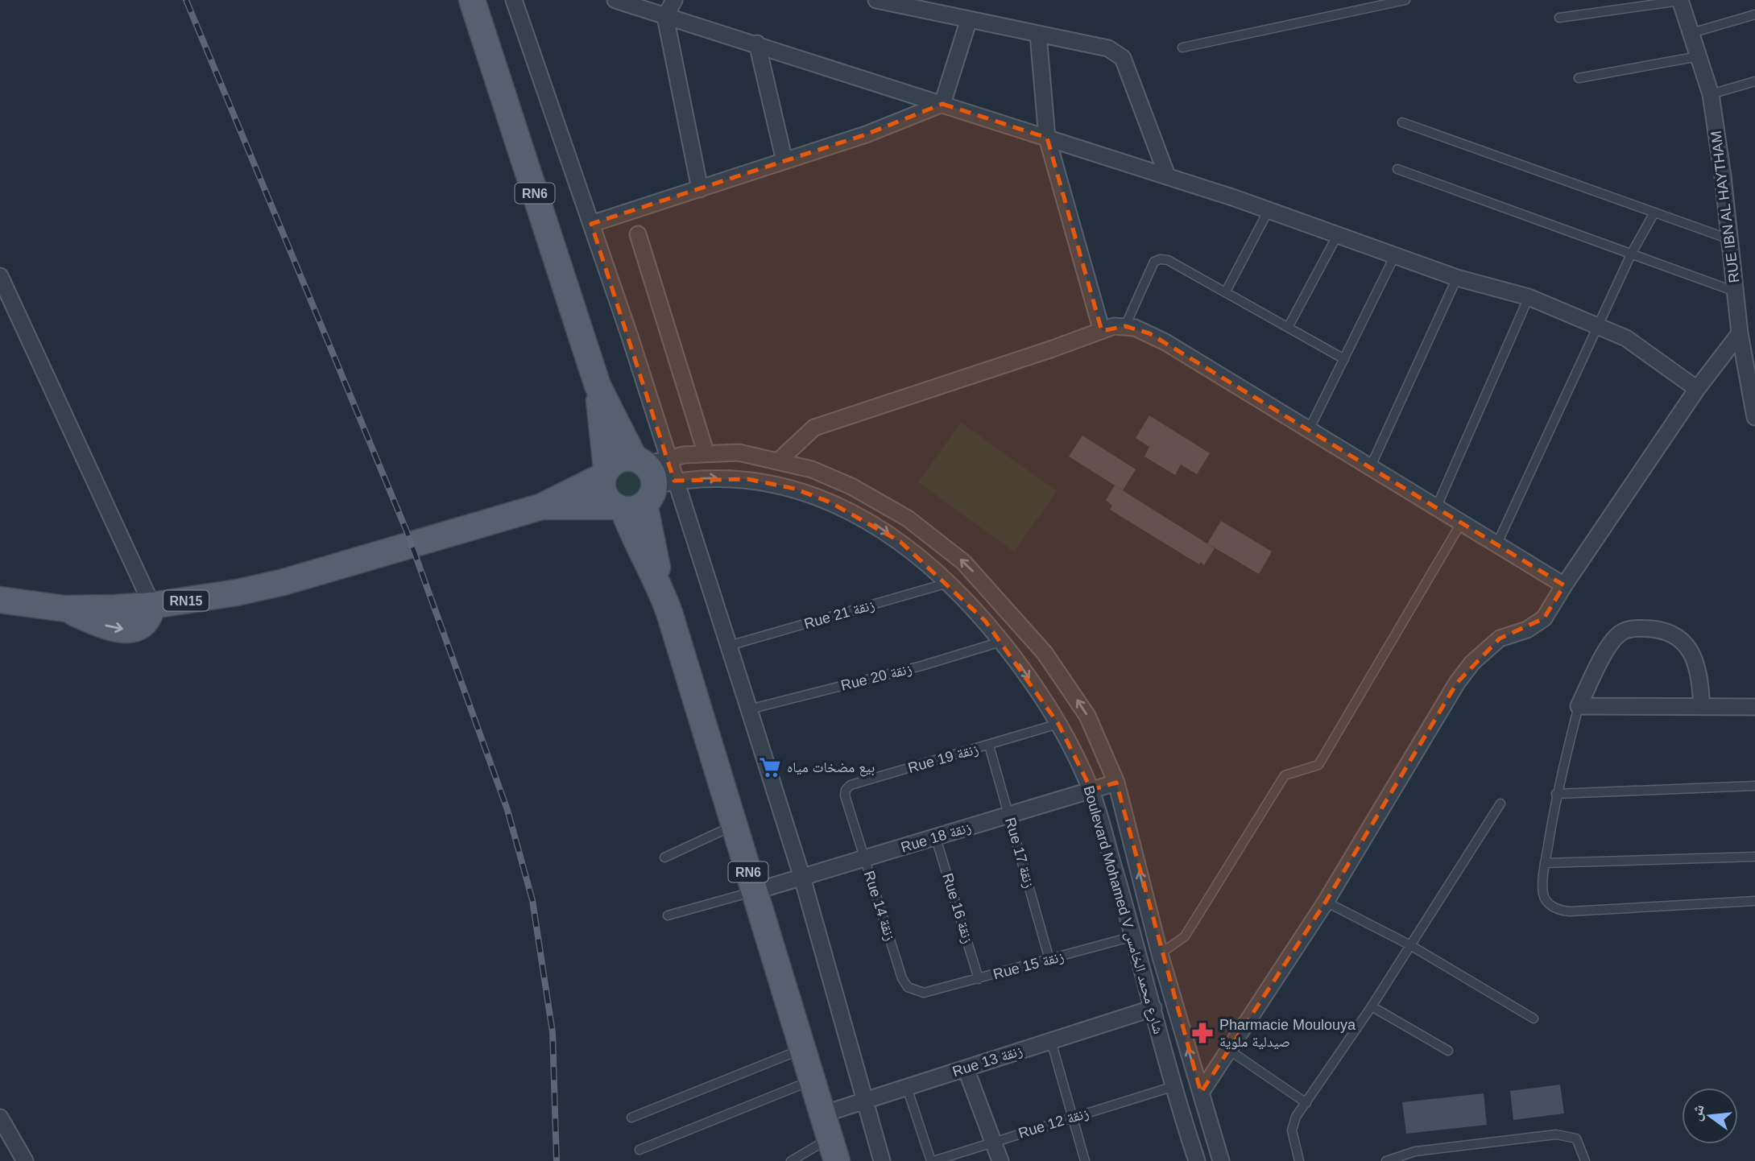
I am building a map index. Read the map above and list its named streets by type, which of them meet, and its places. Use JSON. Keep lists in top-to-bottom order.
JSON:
{
  "streets": {
    "main road": ["RN6", "RN15"],
    "street": [
      "RUE IBN AL HAYTHAM",
      "Rue 18 زنقة",
      "Boulevard Mohamed V شارع محمد الخامس",
      "Rue 13 زنقة"
    ],
    "lane": [
      "Rue 21 زنقة",
      "Rue 20 زنقة",
      "Rue 19 زنقة",
      "Rue 17 زنقة",
      "Rue 14 زنقة",
      "Rue 16 زنقة",
      "Rue 15 زنقة",
      "Rue 12 زنقة"
    ]
  },
  "crossings": [
    ["RN6", "RN15"],
    ["RN6", "Rue 18 زنقة"],
    ["RN6", "Boulevard Mohamed V شارع محمد الخامس"],
    ["RN6", "Rue 13 زنقة"],
    ["RN15", "Boulevard Mohamed V شارع محمد الخامس"],
    ["Rue 21 زنقة", "Boulevard Mohamed V شارع محمد الخامس"],
    ["Rue 20 زنقة", "Boulevard Mohamed V شارع محمد الخامس"],
    ["Rue 19 زنقة", "Rue 17 زنقة"],
    ["Rue 19 زنقة", "Rue 14 زنقة"],
    ["Rue 19 زنقة", "Boulevard Mohamed V شارع محمد الخامس"],
    ["Rue 18 زنقة", "Rue 17 زنقة"],
    ["Rue 18 زنقة", "Rue 14 زنقة"],
    ["Rue 18 زنقة", "Rue 16 زنقة"],
    ["Rue 18 زنقة", "Boulevard Mohamed V شارع محمد الخامس"],
    ["Rue 17 زنقة", "Rue 15 زنقة"],
    ["Rue 14 زنقة", "Rue 15 زنقة"],
    ["Rue 16 زنقة", "Rue 15 زنقة"],
    ["Boulevard Mohamed V شارع محمد الخامس", "Rue 15 زنقة"],
    ["Boulevard Mohamed V شارع محمد الخامس", "Rue 13 زنقة"],
    ["Boulevard Mohamed V شارع محمد الخامس", "Rue 12 زنقة"]
  ],
  "places": {
    "supermarket": ["بيع مضخات مياه"],
    "pharmacy": ["Pharmacie Moulouya صيدلية ملوية"]
  },
  "north": "left"
}
